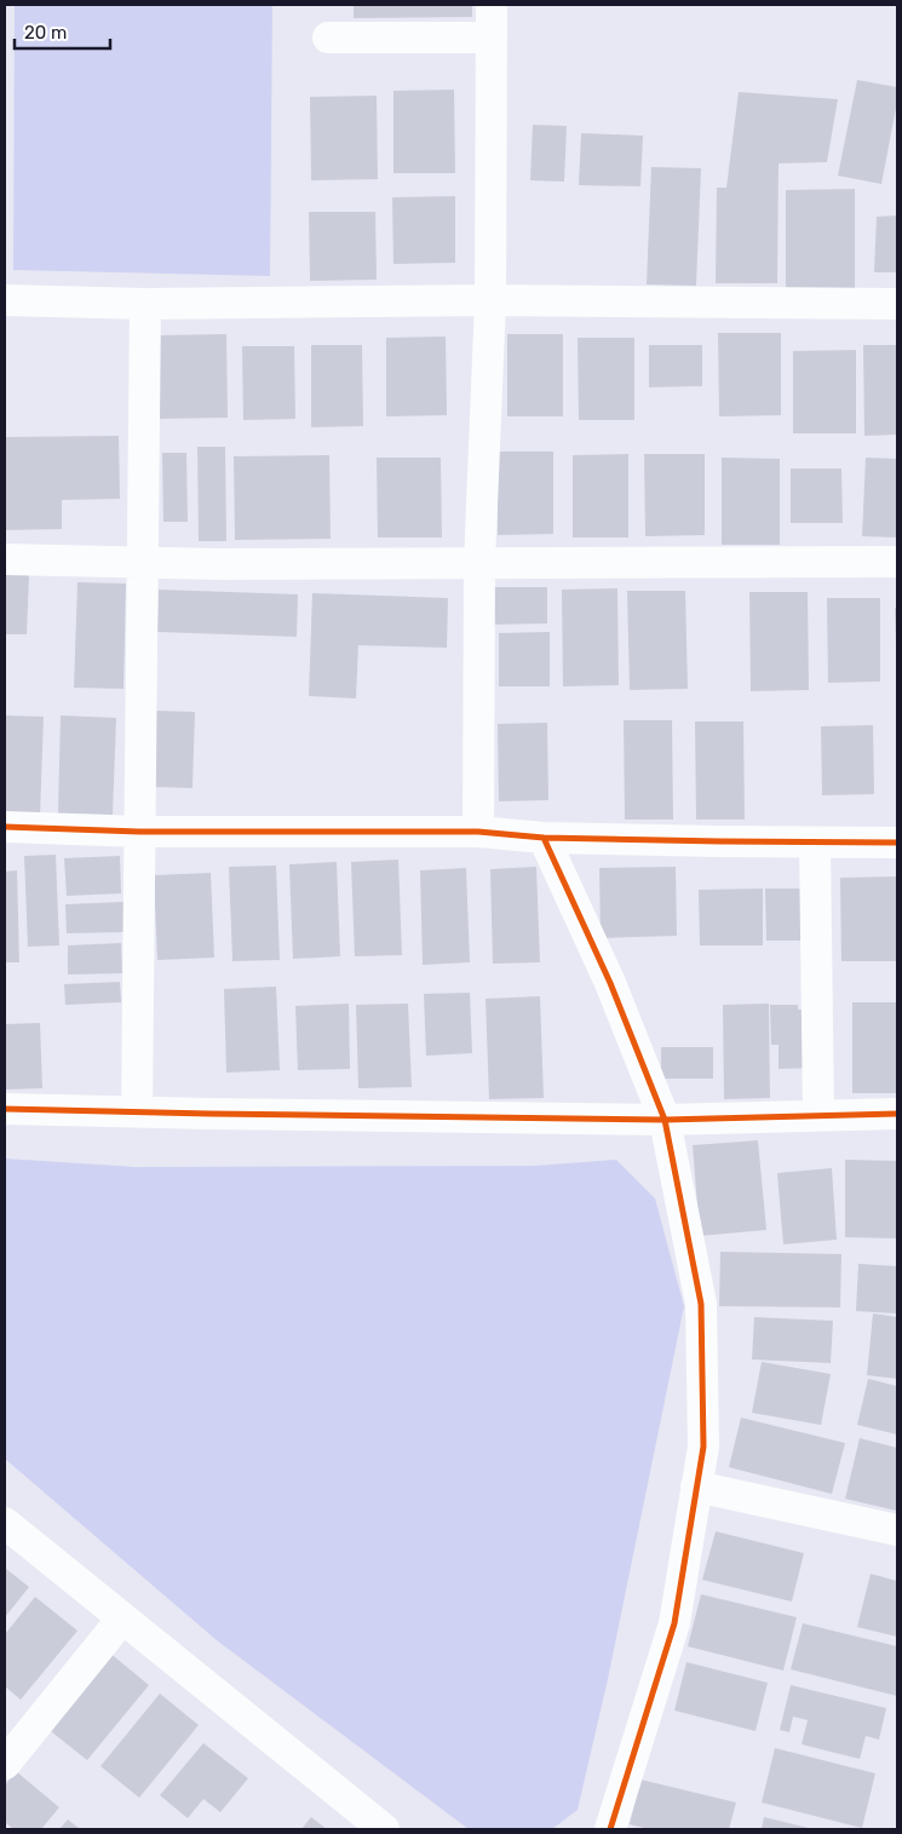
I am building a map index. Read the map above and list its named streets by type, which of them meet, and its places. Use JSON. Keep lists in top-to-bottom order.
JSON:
{
  "scale_bar": "20 m"
}
